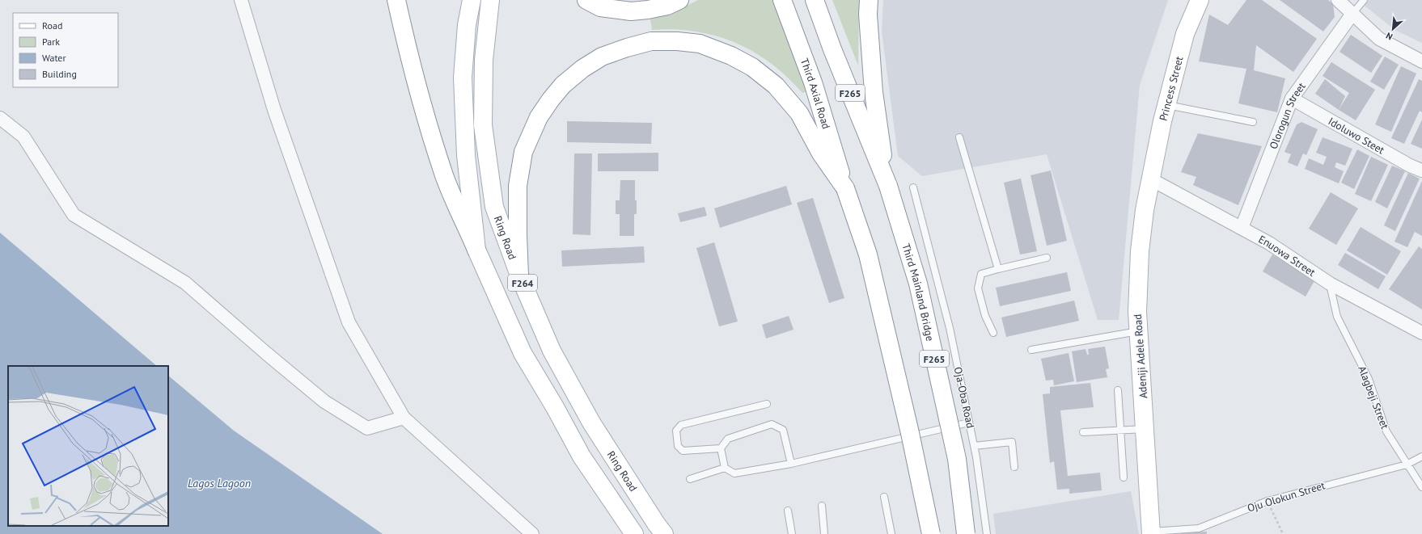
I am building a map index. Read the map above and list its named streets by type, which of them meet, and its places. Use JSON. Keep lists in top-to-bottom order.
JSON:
{
  "streets": {
    "main road": [
      "Princess Street",
      "F265",
      "Third Axial Road",
      "Ring Road",
      "F264",
      "Third Mainland Bridge",
      "Adeniji Adele Road"
    ],
    "street": ["Olorogun Street", "Idoluwo Steet", "Enuowa Street"],
    "lane": ["Oja-Oba Road", "Alagbeji Street", "Oju Olokun Street"]
  },
  "crossings": [
    ["Princess Street", "Enuowa Street"],
    ["Princess Street", "Adeniji Adele Road"],
    ["F265", "Third Mainland Bridge"],
    ["Olorogun Street", "Idoluwo Steet"],
    ["Olorogun Street", "Enuowa Street"],
    ["Enuowa Street", "Adeniji Adele Road"],
    ["Enuowa Street", "Alagbeji Street"],
    ["Adeniji Adele Road", "Oju Olokun Street"],
    ["Alagbeji Street", "Oju Olokun Street"]
  ],
  "water": ["Lagos Lagoon"],
  "legend": [
    "Road",
    "Park",
    "Water",
    "Building"
  ],
  "north": "bottom left"
}
